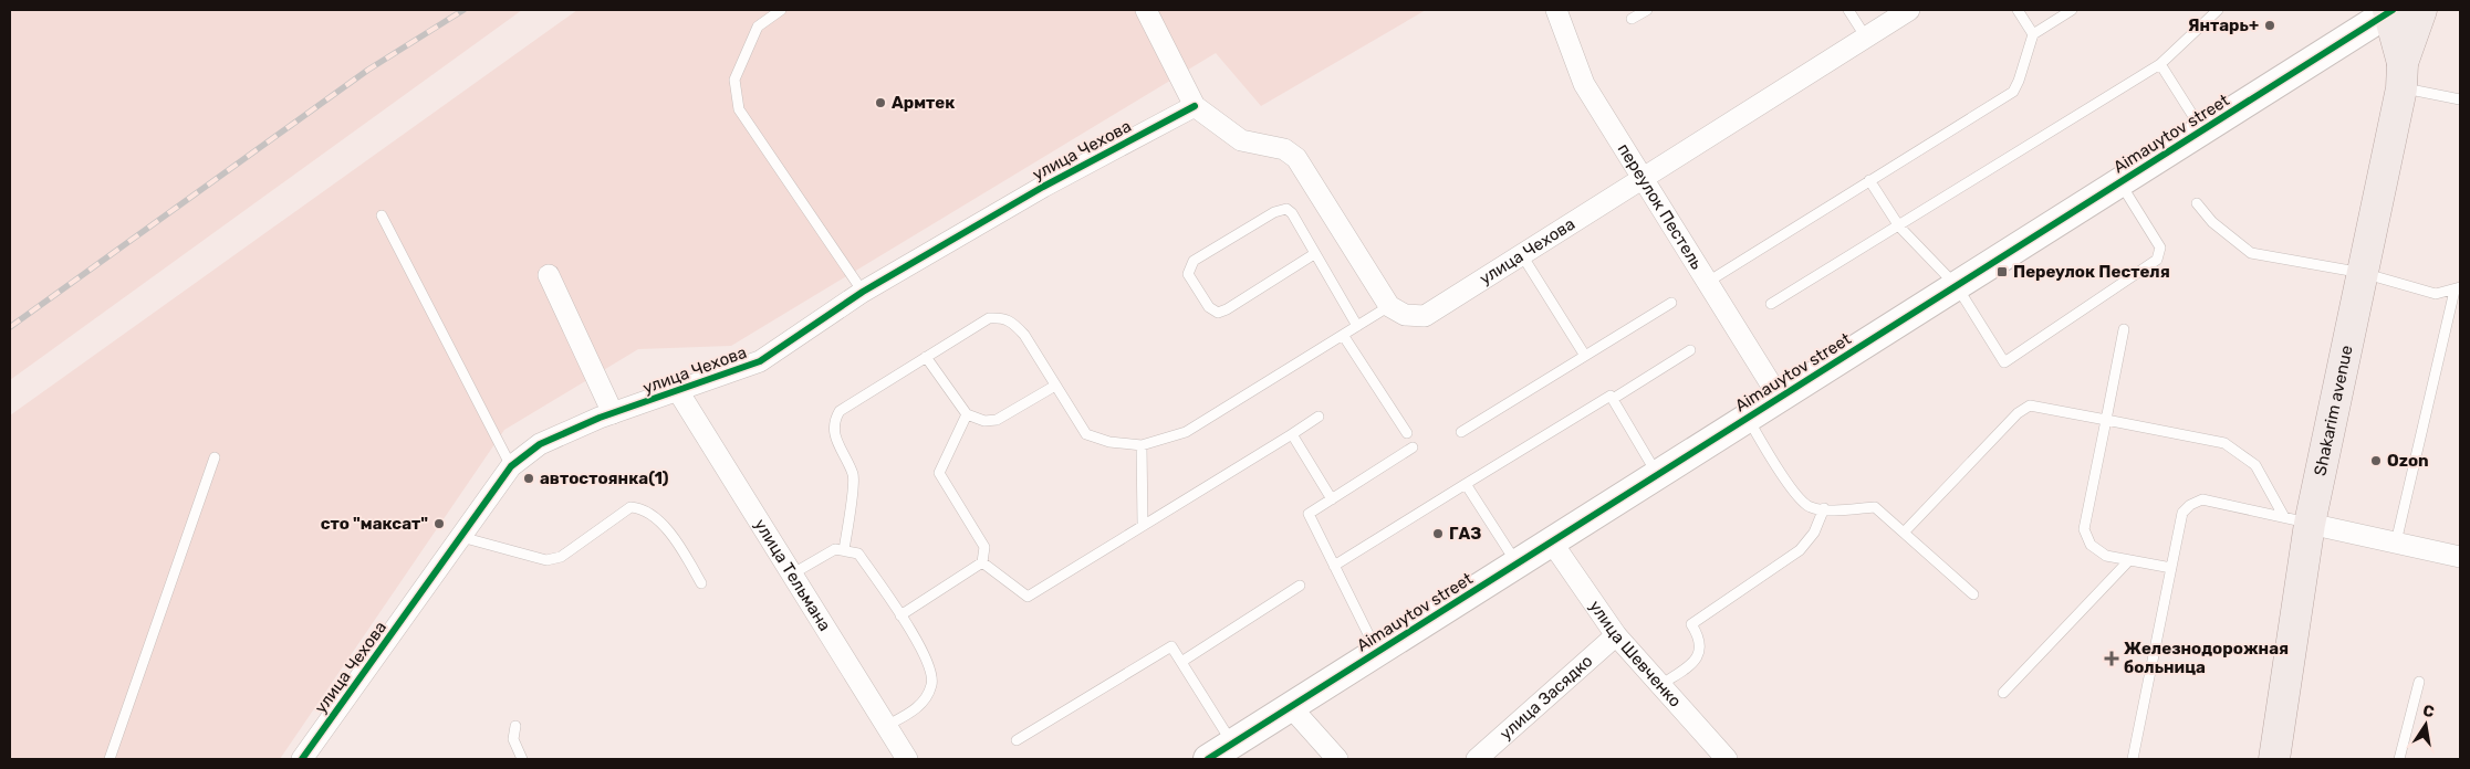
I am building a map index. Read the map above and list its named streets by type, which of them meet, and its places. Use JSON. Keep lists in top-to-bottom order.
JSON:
{
  "streets": {
    "main road": ["Shakarim avenue"],
    "street": [
      "Aimauytov street",
      "улица Чехова",
      "переулок Пестель",
      "улица Тельмана",
      "улица Шевченко",
      "улица Засядко"
    ]
  },
  "crossings": [
    ["Aimauytov street", "переулок Пестель"],
    ["Aimauytov street", "Shakarim avenue"],
    ["Aimauytov street", "улица Шевченко"],
    ["улица Чехова", "переулок Пестель"],
    ["улица Чехова", "улица Тельмана"],
    ["улица Шевченко", "улица Засядко"]
  ],
  "places": {
    "other": [
      "Янтарь+",
      "Армтек",
      "Ozon",
      "автостоянка(1)",
      "сто \"максат\"",
      "ГАЗ"
    ],
    "transit": ["Переулок Пестеля"],
    "health": ["Железнодорожная больница"]
  },
  "north": "top"
}
